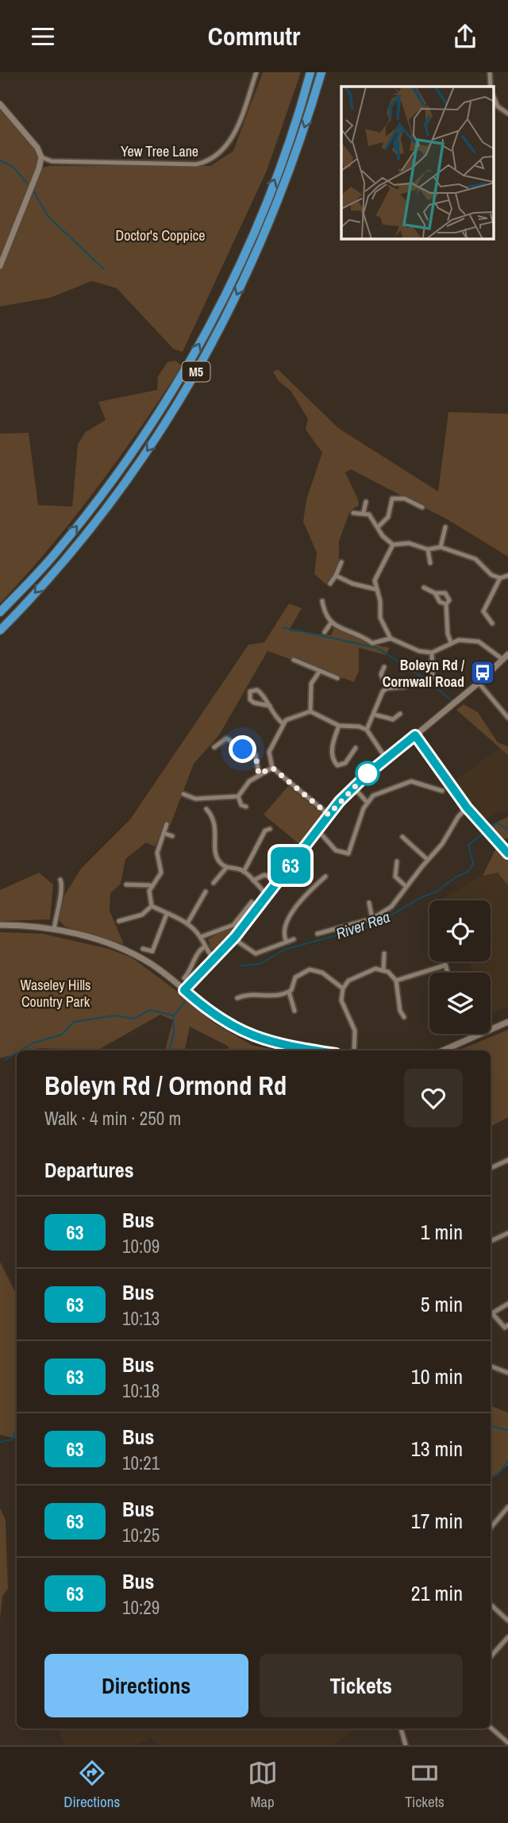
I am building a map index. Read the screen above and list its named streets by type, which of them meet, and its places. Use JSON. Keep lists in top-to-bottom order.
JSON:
{
  "streets": {
    "highway": ["M5"],
    "street": ["Yew Tree Lane"]
  },
  "water": ["River Rea"],
  "parks": ["Doctor's Coppice", "Waseley Hills Country Park"],
  "places": {
    "bus stop": ["Boleyn Rd / Cornwall Road"]
  },
  "lines": ["bus line 63"],
  "page": {
    "header": "Commutr",
    "on_map": "63",
    "heading": [
      ["Boleyn Rd / Ormond Rd", "Walk · 4 min · 250 m"],
      "Departures"
    ],
    "list": [
      {
        "mark": "63",
        "name": "Bus",
        "note": "10:09",
        "value": "1 min"
      },
      {
        "mark": "63",
        "name": "Bus",
        "note": "10:13",
        "value": "5 min"
      },
      {
        "mark": "63",
        "name": "Bus",
        "note": "10:18",
        "value": "10 min"
      },
      {
        "mark": "63",
        "name": "Bus",
        "note": "10:21",
        "value": "13 min"
      },
      {
        "mark": "63",
        "name": "Bus",
        "note": "10:25",
        "value": "17 min"
      },
      {
        "mark": "63",
        "name": "Bus",
        "note": "10:29",
        "value": "21 min"
      }
    ],
    "buttons": ["Directions", "Tickets"],
    "tabs": ["Directions", "Map", "Tickets"]
  }
}
